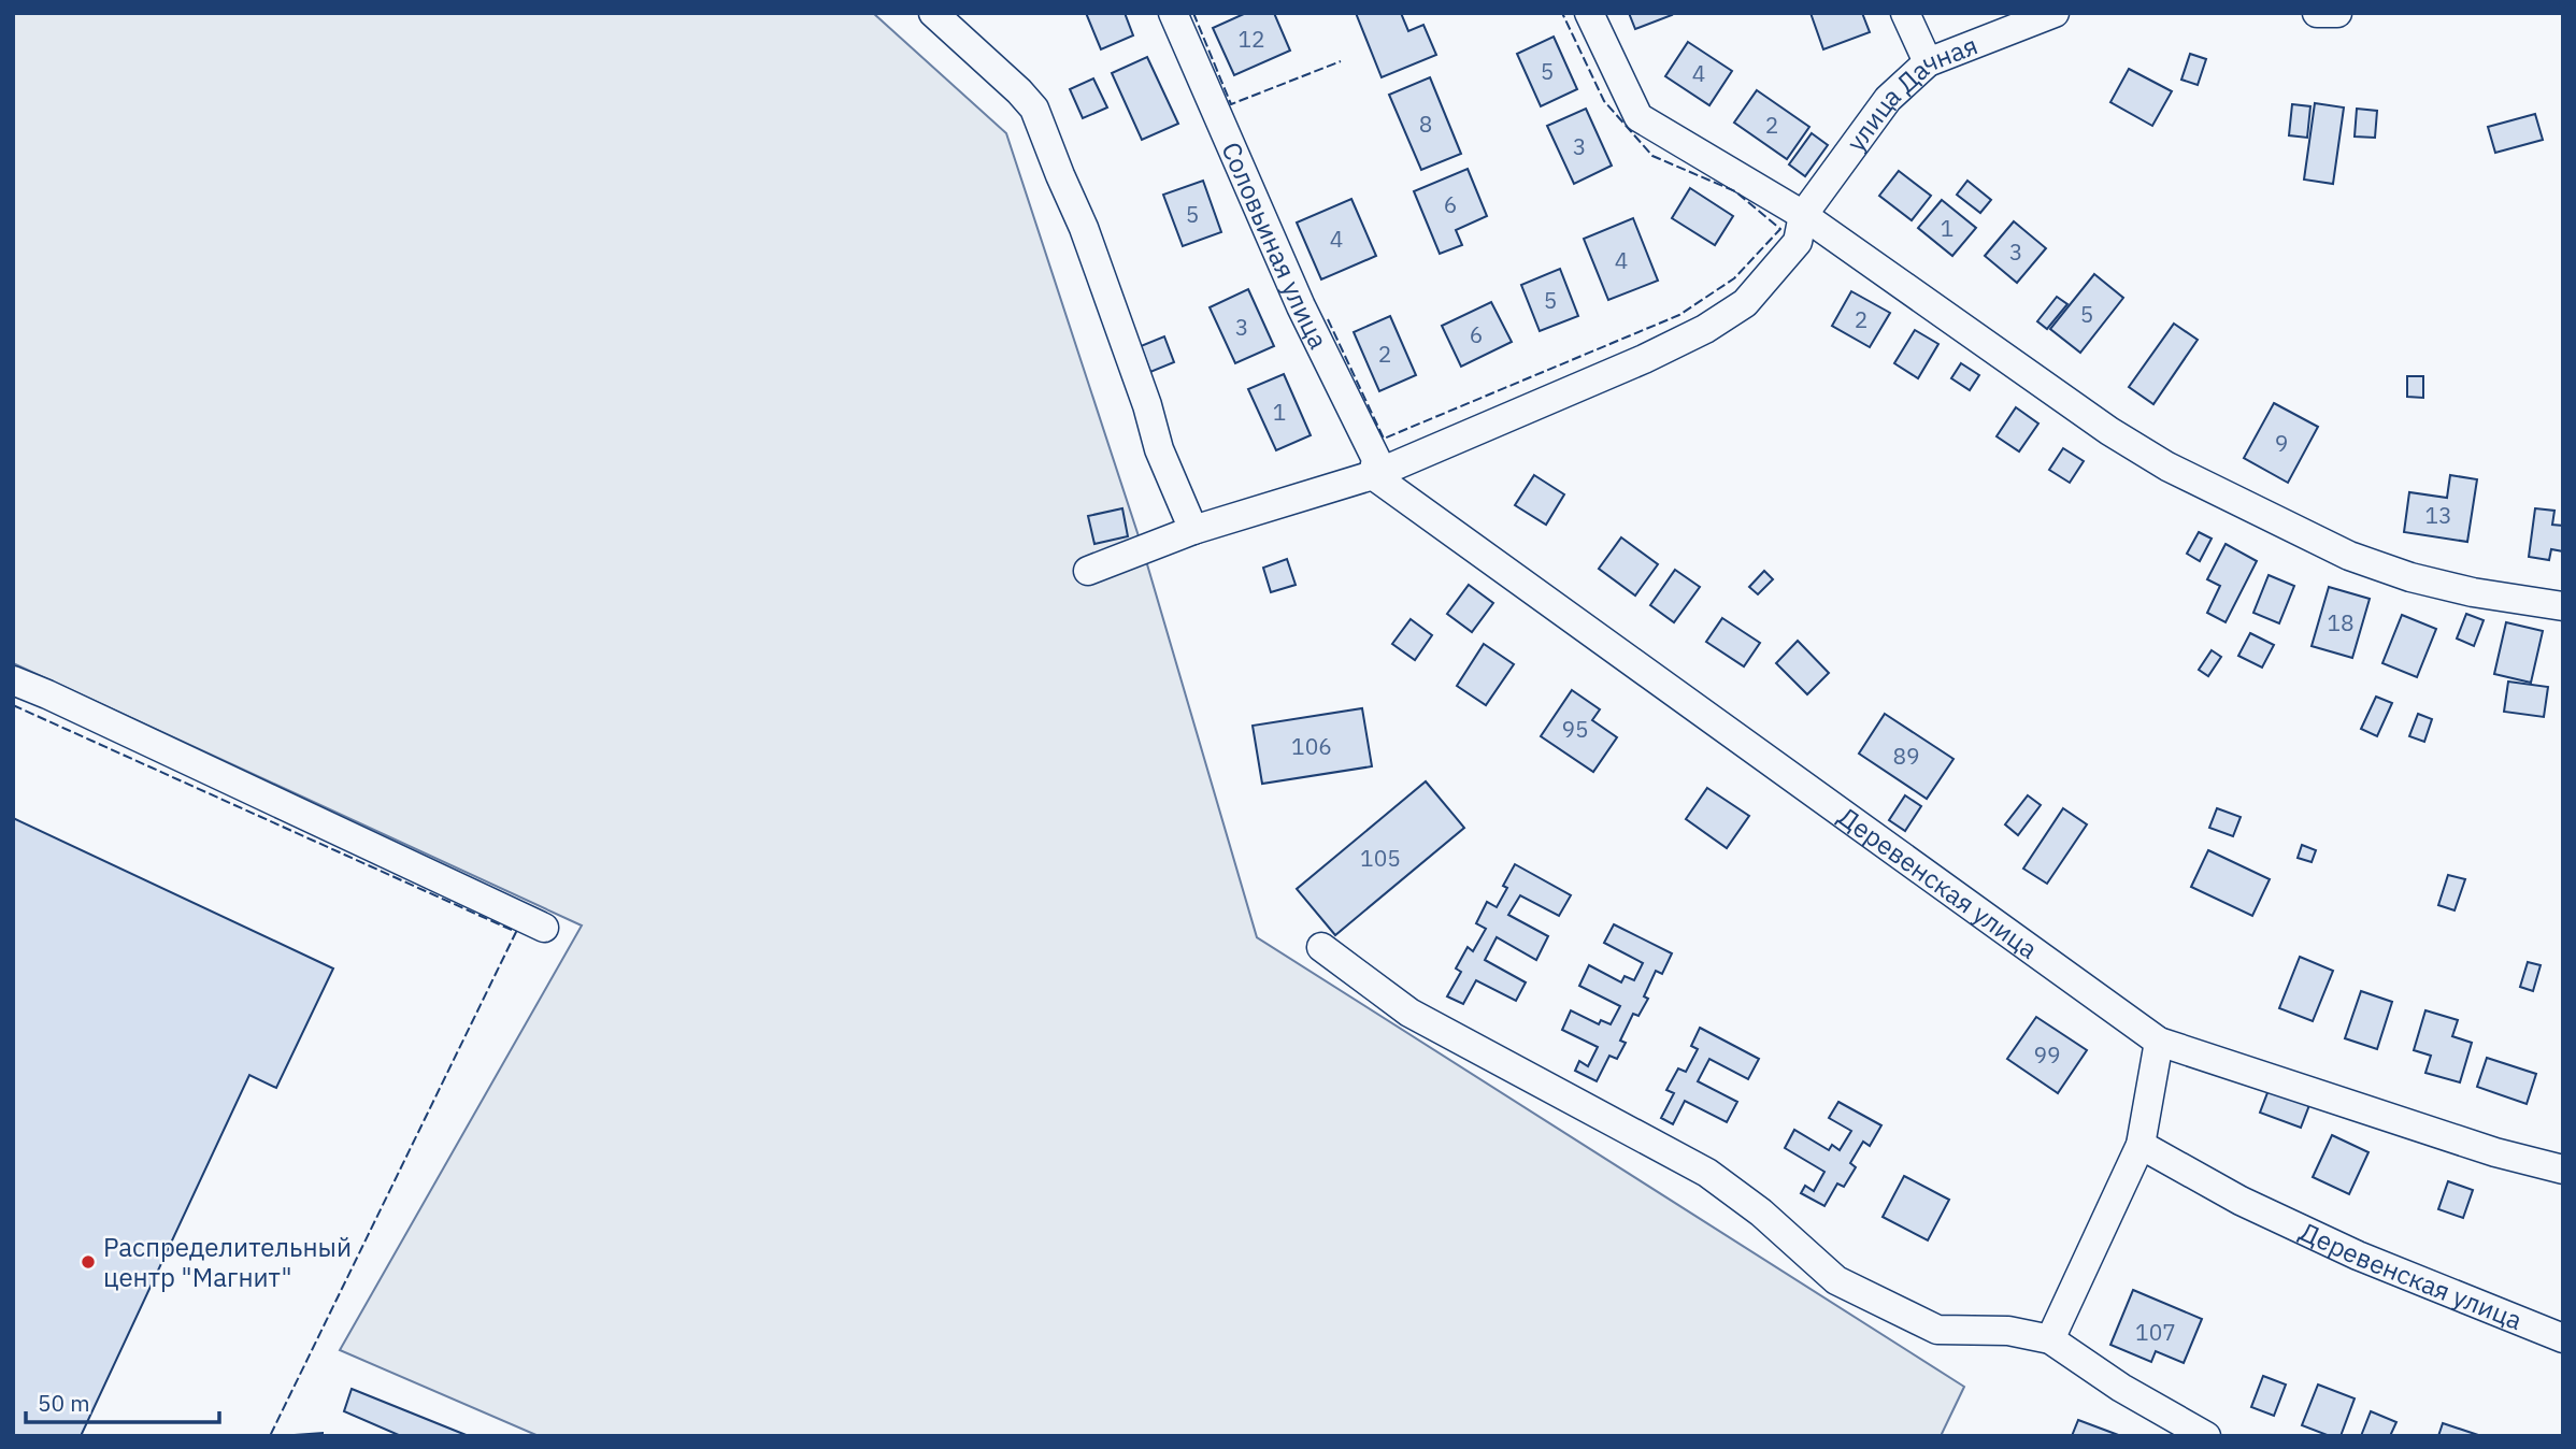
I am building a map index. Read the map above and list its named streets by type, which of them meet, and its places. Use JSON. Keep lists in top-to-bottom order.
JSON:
{
  "streets": {
    "street": ["улица Дачная", "Соловьиная улица", "Деревенская улица"]
  },
  "crossings": [
    ["улица Дачная", "Соловьиная улица"],
    ["улица Дачная", "Деревенская улица"],
    ["Соловьиная улица", "Деревенская улица"]
  ],
  "places": ["Распределительный центр \"Магнит\""],
  "house_numbers": [
    "12",
    "5",
    "4",
    "8",
    "2",
    "3",
    "6",
    "5",
    "1",
    "4",
    "3",
    "4",
    "5",
    "5",
    "2",
    "3",
    "6",
    "2",
    "1",
    "9",
    "13",
    "18",
    "95",
    "106",
    "89",
    "105",
    "99",
    "107"
  ],
  "scale_bar": "50 m"
}
